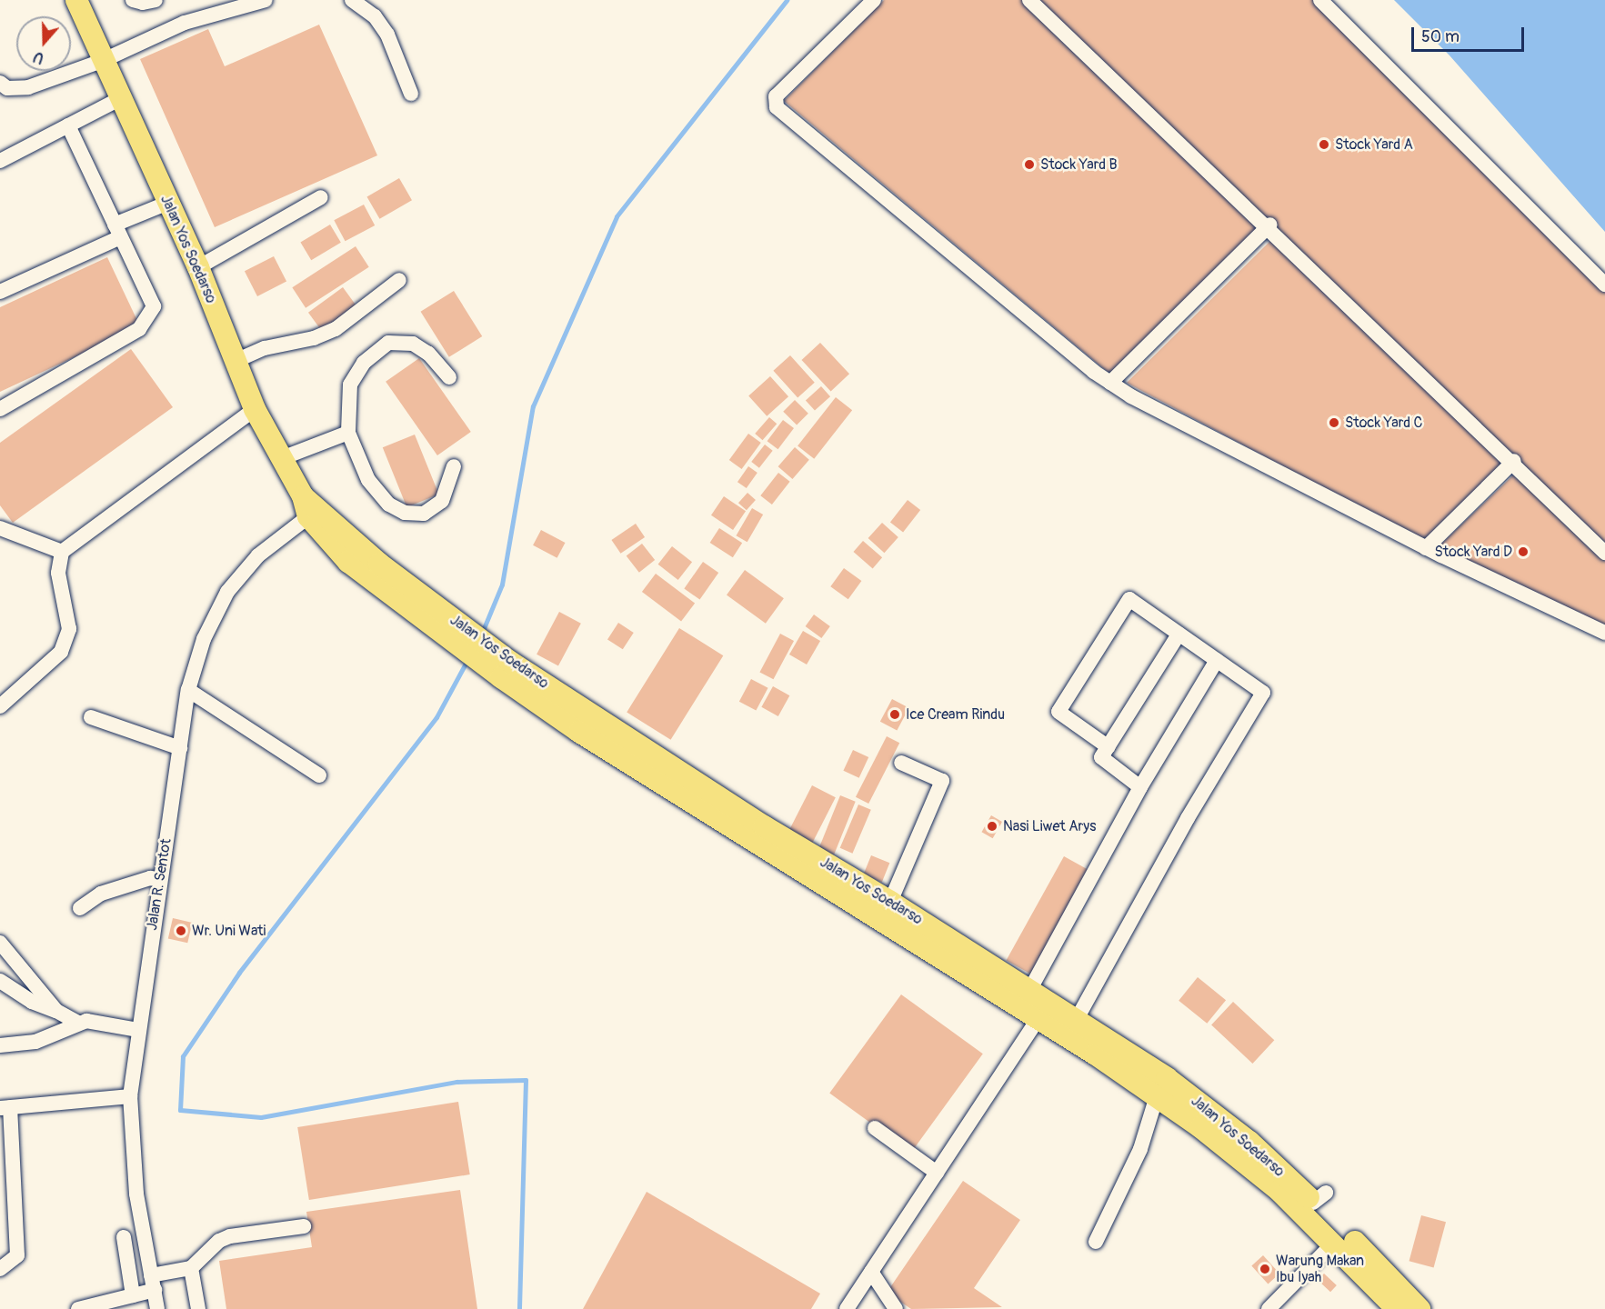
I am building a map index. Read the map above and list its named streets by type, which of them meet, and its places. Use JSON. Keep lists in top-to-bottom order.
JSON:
{
  "streets": {
    "highway": ["Jalan Yos Soedarso"],
    "street": ["Jalan R. Sentot"]
  },
  "crossings": [
    ["Jalan Yos Soedarso", "Jalan R. Sentot"]
  ],
  "places": [
    "Stock Yard A",
    "Stock Yard B",
    "Stock Yard C",
    "Stock Yard D",
    "Ice Cream Rindu",
    "Nasi Liwet Arys",
    "Wr. Uni Wati",
    "Warung Makan Ibu Iyah"
  ],
  "scale_bar": "50 m",
  "north": "bottom"
}
